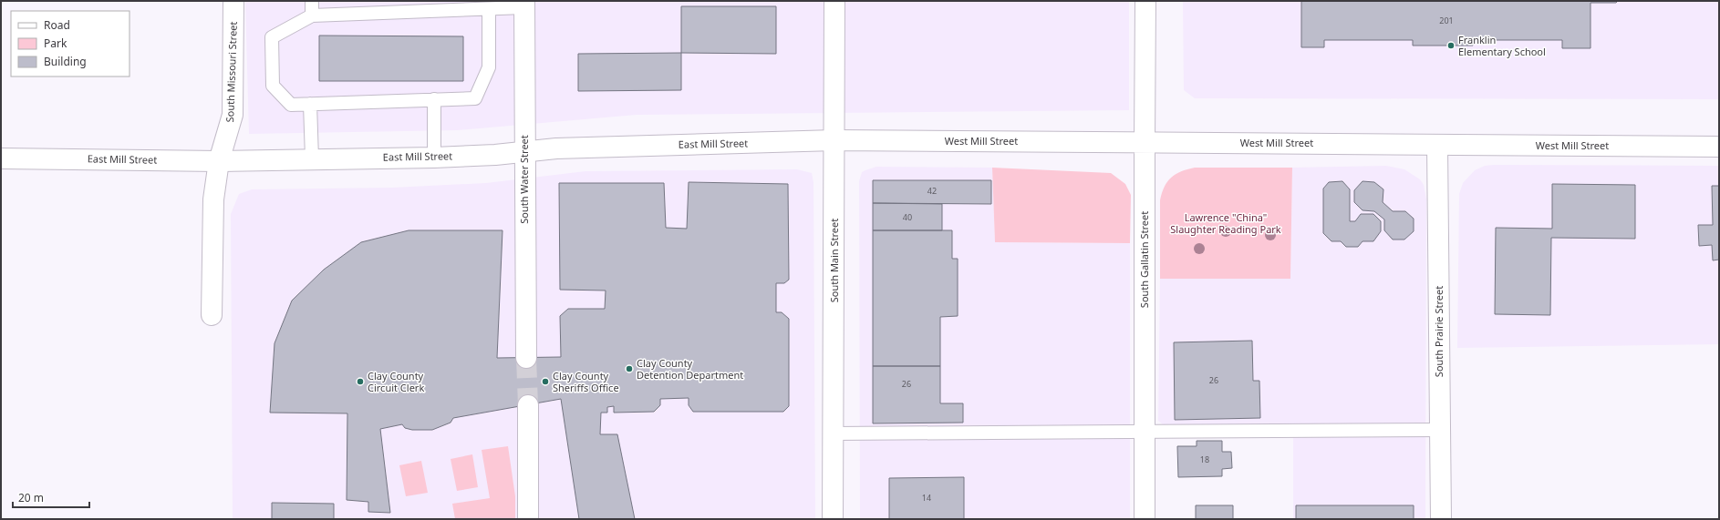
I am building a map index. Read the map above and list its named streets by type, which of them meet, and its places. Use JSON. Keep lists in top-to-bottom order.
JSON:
{
  "streets": {
    "street": [
      "South Missouri Street",
      "West Mill Street",
      "East Mill Street",
      "South Water Street",
      "South Gallatin Street",
      "South Main Street",
      "South Prairie Street"
    ]
  },
  "crossings": [
    ["South Missouri Street", "East Mill Street"],
    ["West Mill Street", "East Mill Street"],
    ["West Mill Street", "South Gallatin Street"],
    ["West Mill Street", "South Main Street"],
    ["West Mill Street", "South Prairie Street"],
    ["East Mill Street", "South Water Street"],
    ["East Mill Street", "South Main Street"]
  ],
  "parks": ["Lawrence \"China\" Slaughter Reading Park"],
  "places": [
    "Franklin Elementary School",
    "Clay County Detention Department",
    "Clay County Circuit Clerk",
    "Clay County Sheriffs Office"
  ],
  "house_numbers": [
    "201",
    "42",
    "40",
    "26",
    "26",
    "18",
    "14"
  ],
  "legend": ["Road", "Park", "Building"],
  "scale_bar": "20 m"
}
